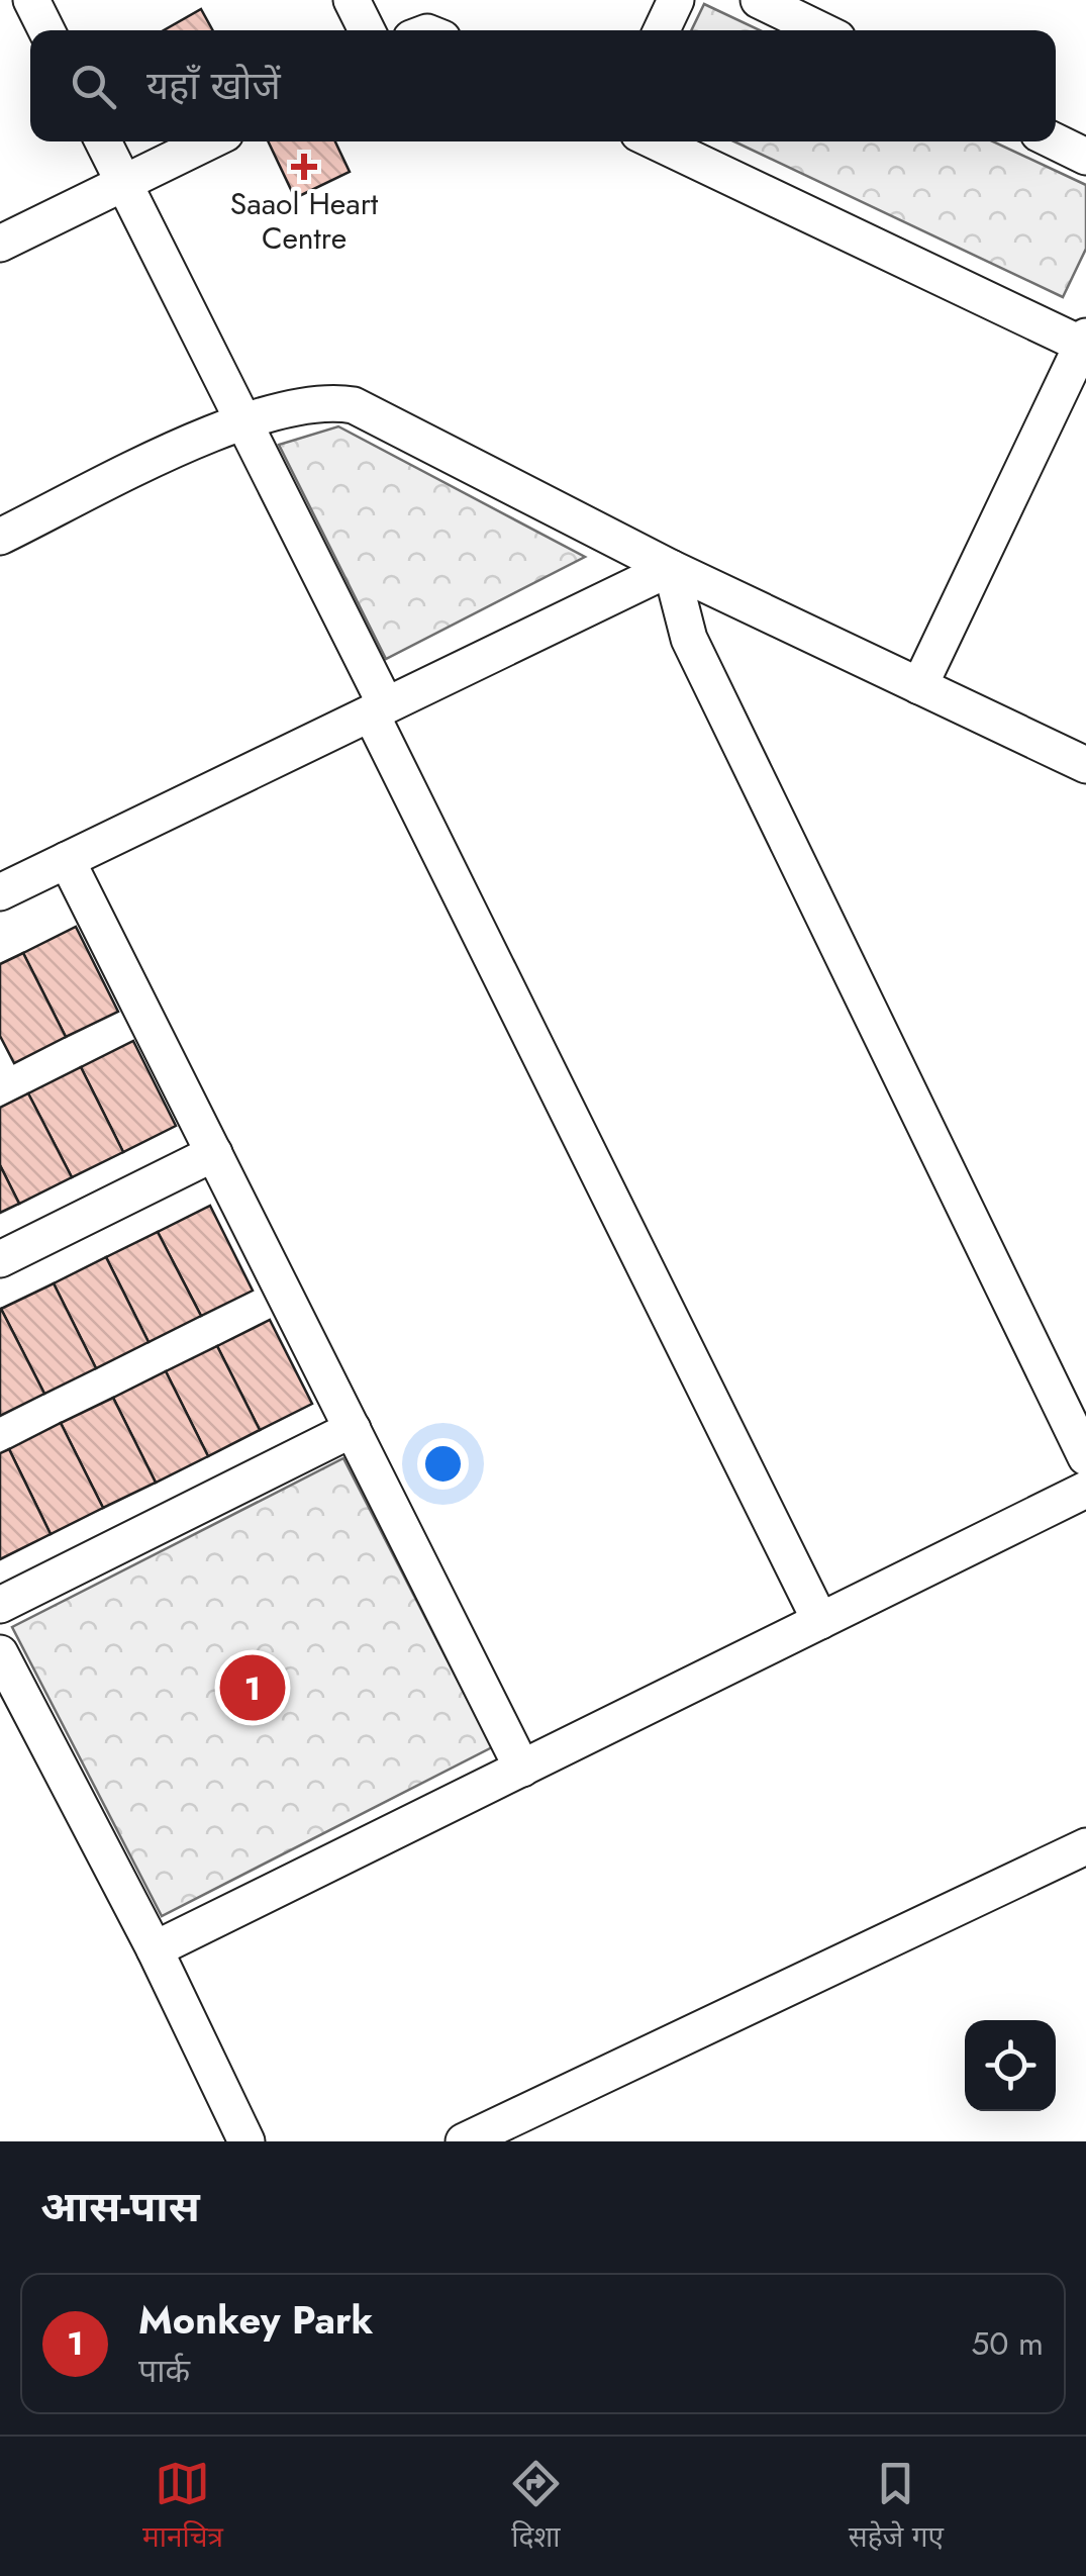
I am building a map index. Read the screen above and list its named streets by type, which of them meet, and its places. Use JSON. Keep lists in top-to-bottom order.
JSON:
{
  "places": {
    "health": ["Saaol Heart Centre"]
  },
  "page": {
    "search": "यहाँ खोजें",
    "pins": "1",
    "heading": "आस-पास",
    "list": [
      {
        "mark": "1",
        "name": "Monkey Park",
        "note": "पार्क",
        "value": "50 m"
      }
    ],
    "nav": ["मानचित्र", "दिशा", "सहेजे गए"]
  }
}
